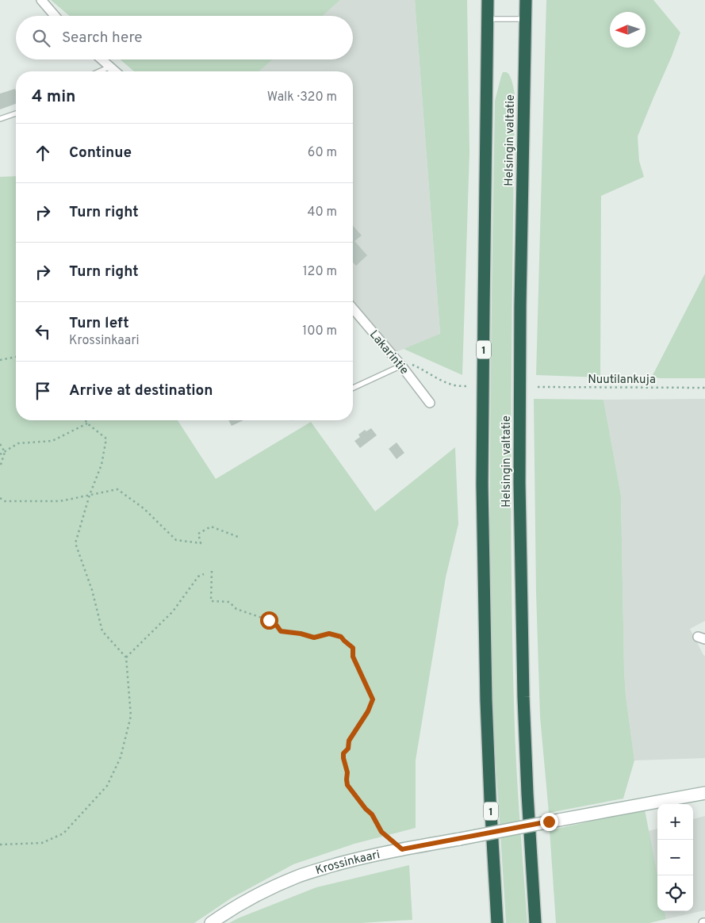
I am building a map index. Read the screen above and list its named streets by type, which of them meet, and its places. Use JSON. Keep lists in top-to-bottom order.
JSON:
{
  "streets": {
    "highway": ["Helsingin valtatie", "1"],
    "street": ["Lakarintie", "Krossinkaari"],
    "path": ["Nuutilankuja"]
  },
  "north": "left",
  "page": {
    "search": "Search here",
    "heading": ["4 min", "Walk · 320 m"],
    "list": [
      ["Continue", "60 m"],
      ["Turn right", "40 m"],
      ["Turn right", "120 m"],
      ["Turn left", "Krossinkaari", "100 m"],
      "Arrive at destination"
    ],
    "map_buttons": ["+", "−"]
  }
}
